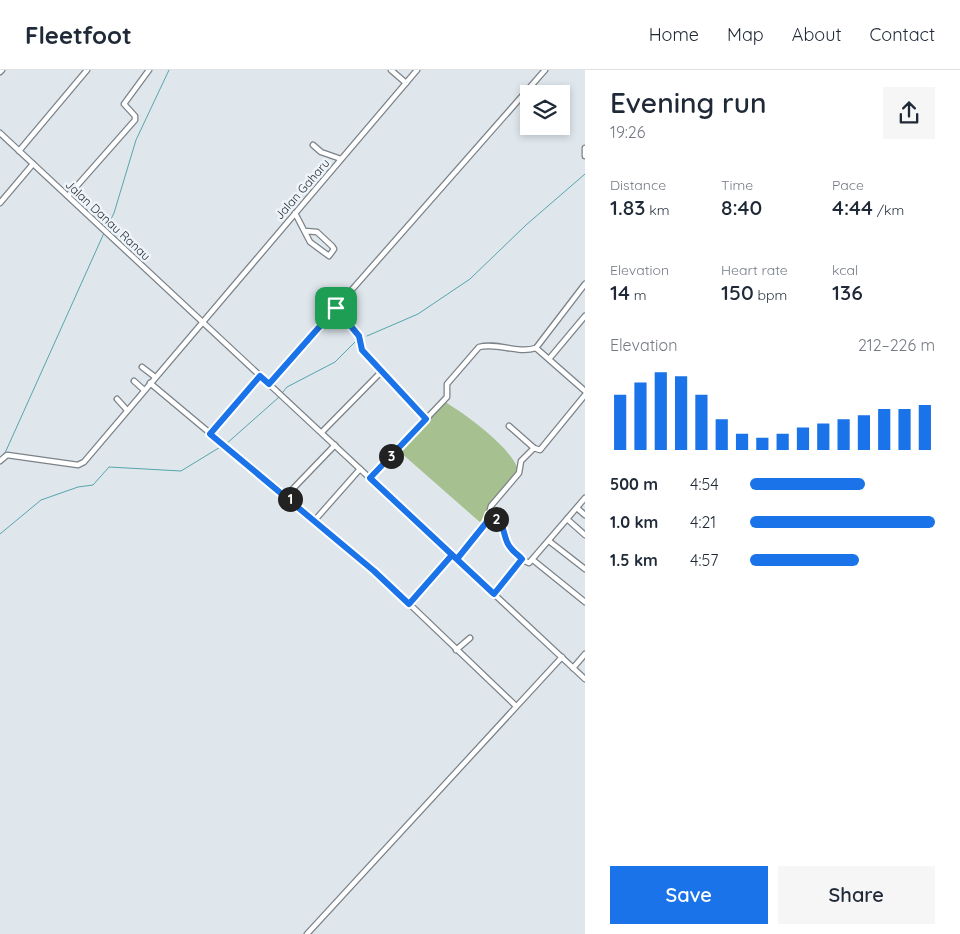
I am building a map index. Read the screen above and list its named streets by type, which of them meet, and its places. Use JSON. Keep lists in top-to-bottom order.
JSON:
{
  "streets": {
    "street": ["Jalan Gaharu", "Jalan Danau Ranau"]
  },
  "crossings": [
    ["Jalan Gaharu", "Jalan Danau Ranau"]
  ],
  "page": {
    "header": "Fleetfoot",
    "nav": [
      "Home",
      "Map",
      "About",
      "Contact"
    ],
    "heading": ["Evening run", "19:26"],
    "stats": [
      ["Distance", "1.83 km"],
      ["Time", "8:40"],
      ["Pace", "4:44 /km"],
      ["Elevation", "14 m"],
      ["Heart rate", "150 bpm"],
      ["kcal", "136"]
    ],
    "chart": ["Elevation", "212–226 m"],
    "pins": ["3", "1", "2"],
    "list": [
      {
        "name": "500 m",
        "note": "4:54"
      },
      {
        "name": "1.0 km",
        "note": "4:21"
      },
      {
        "name": "1.5 km",
        "note": "4:57"
      }
    ],
    "buttons": ["Save", "Share"]
  }
}
